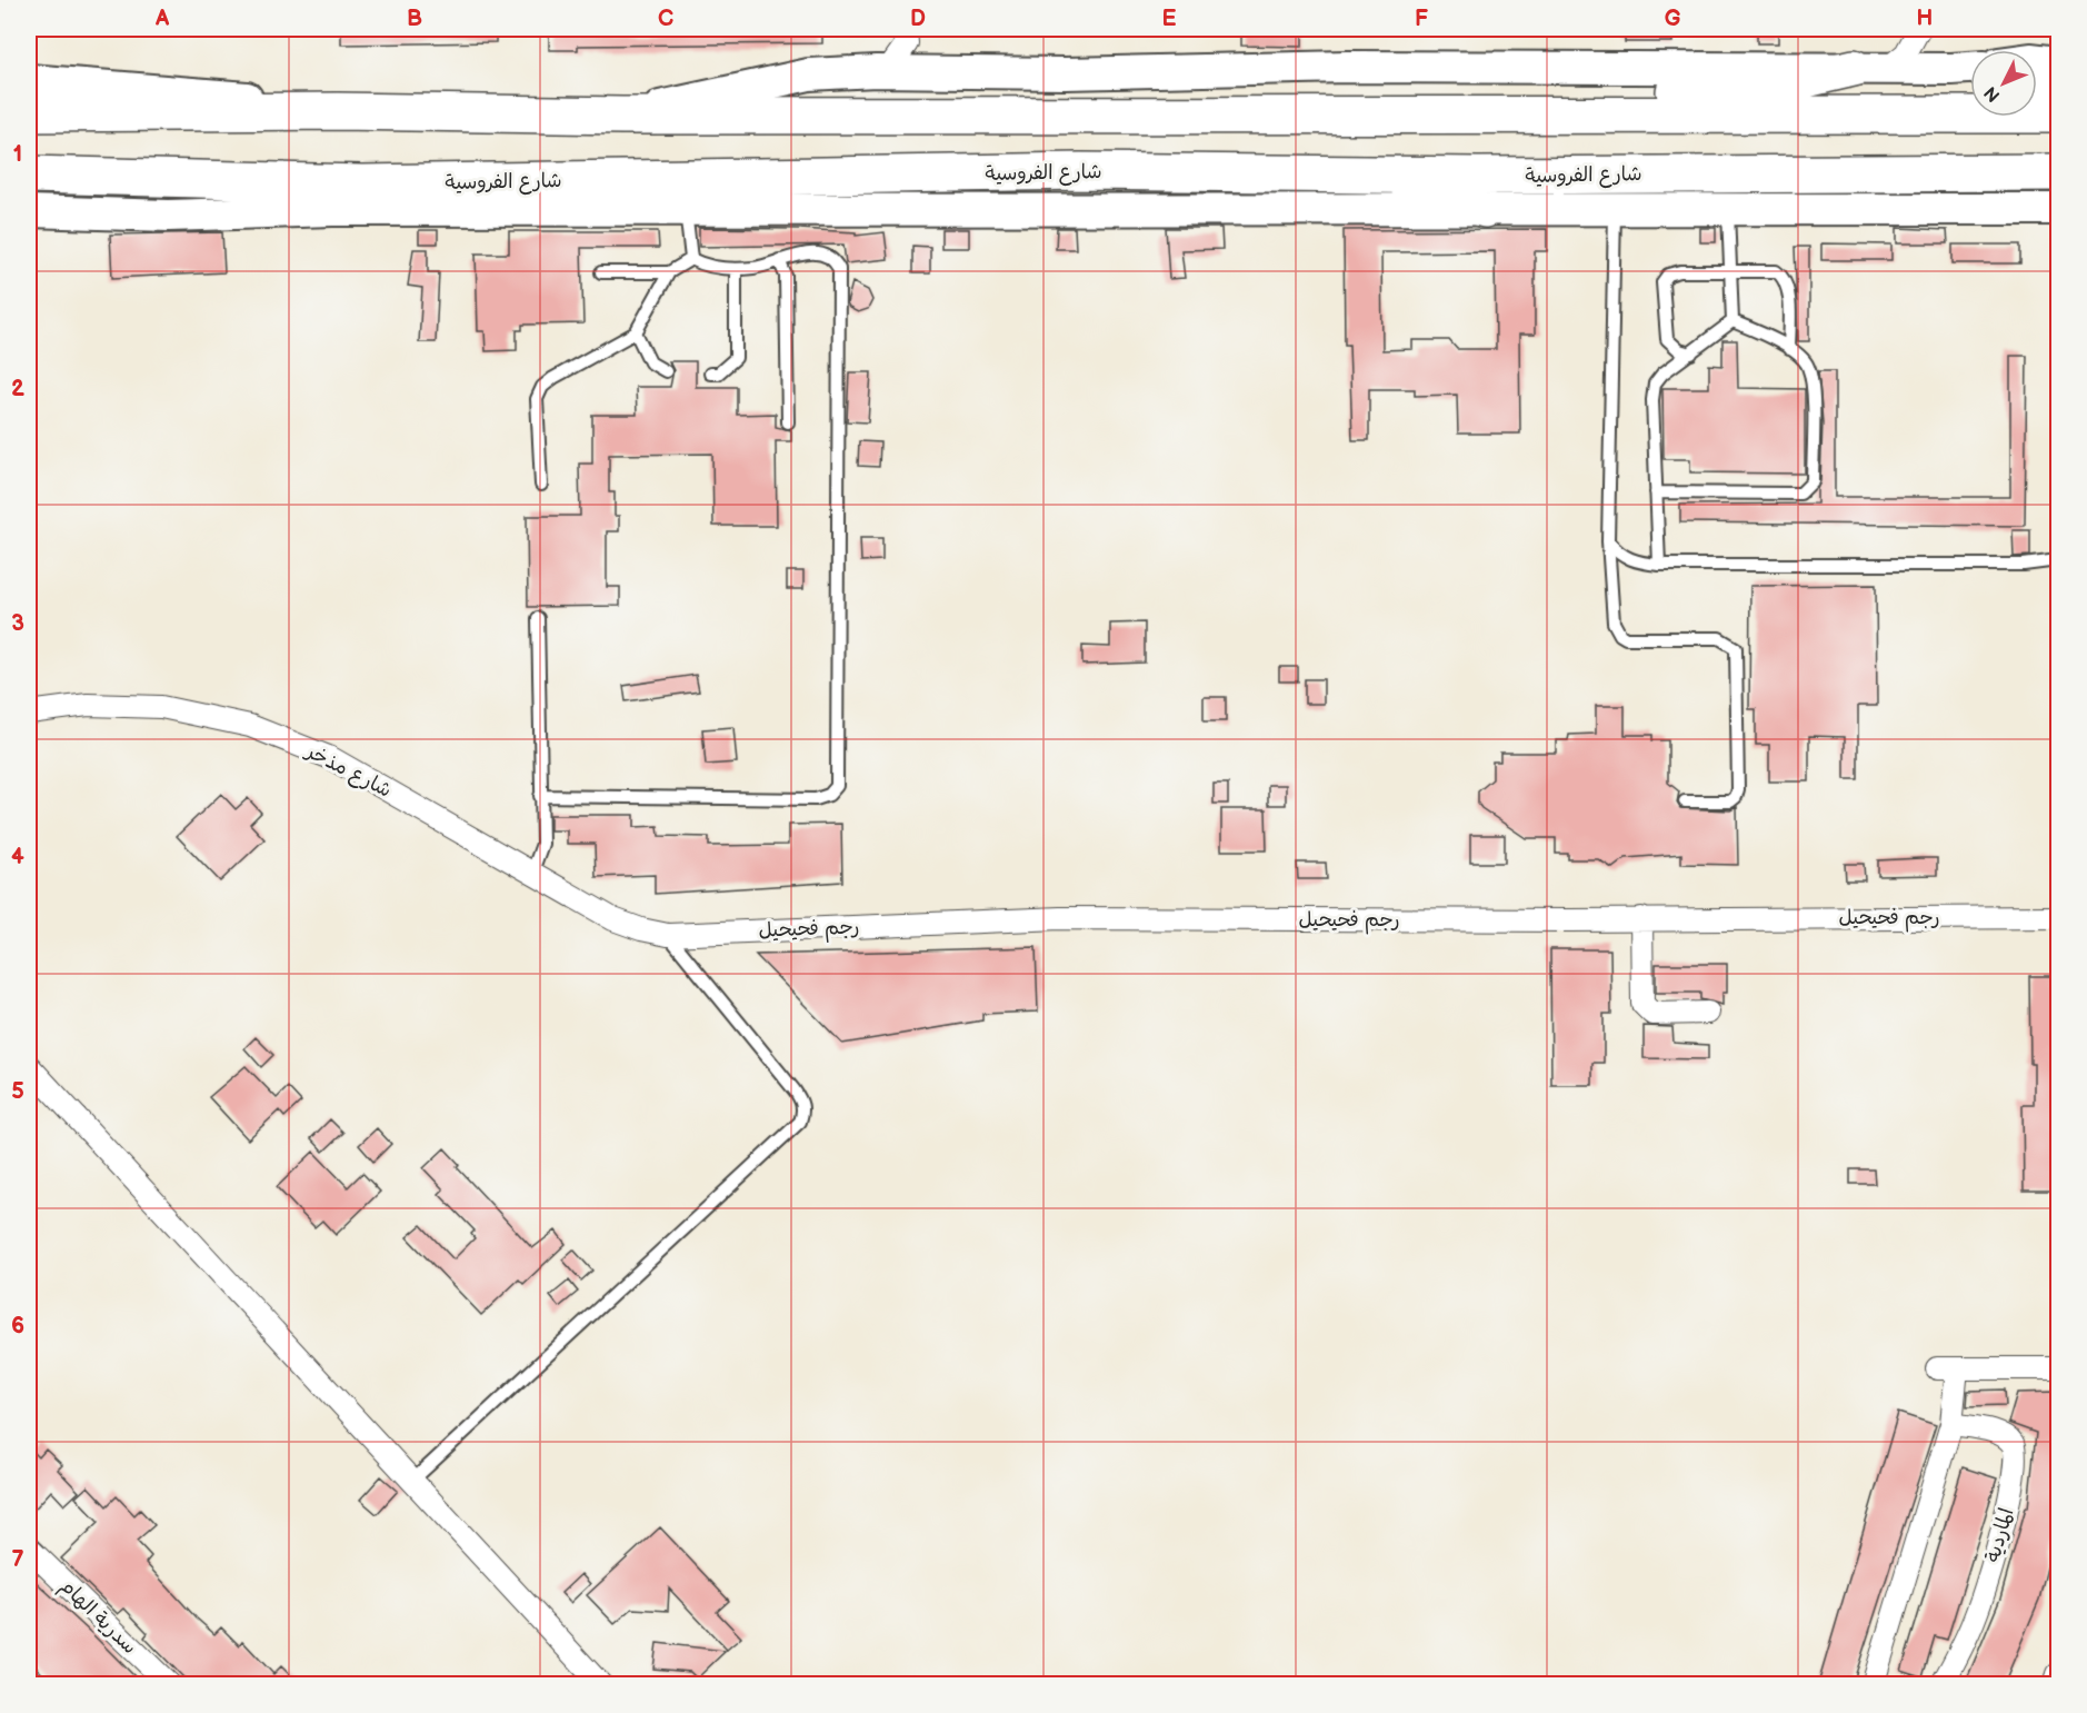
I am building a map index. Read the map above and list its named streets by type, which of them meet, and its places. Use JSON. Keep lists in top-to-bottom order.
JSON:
{
  "streets": {
    "highway": ["شارع الفروسية"],
    "street": [
      "شارع مذخر",
      "رجم فحيحيل",
      "الماردية",
      "سدرية الهام"
    ]
  },
  "crossings": [
    ["شارع مذخر", "رجم فحيحيل"]
  ],
  "north": "bottom left",
  "grid": {
    "columns": [
      "A",
      "B",
      "C",
      "D",
      "E",
      "F",
      "G",
      "H"
    ],
    "rows": [
      "1",
      "2",
      "3",
      "4",
      "5",
      "6",
      "7"
    ]
  }
}
